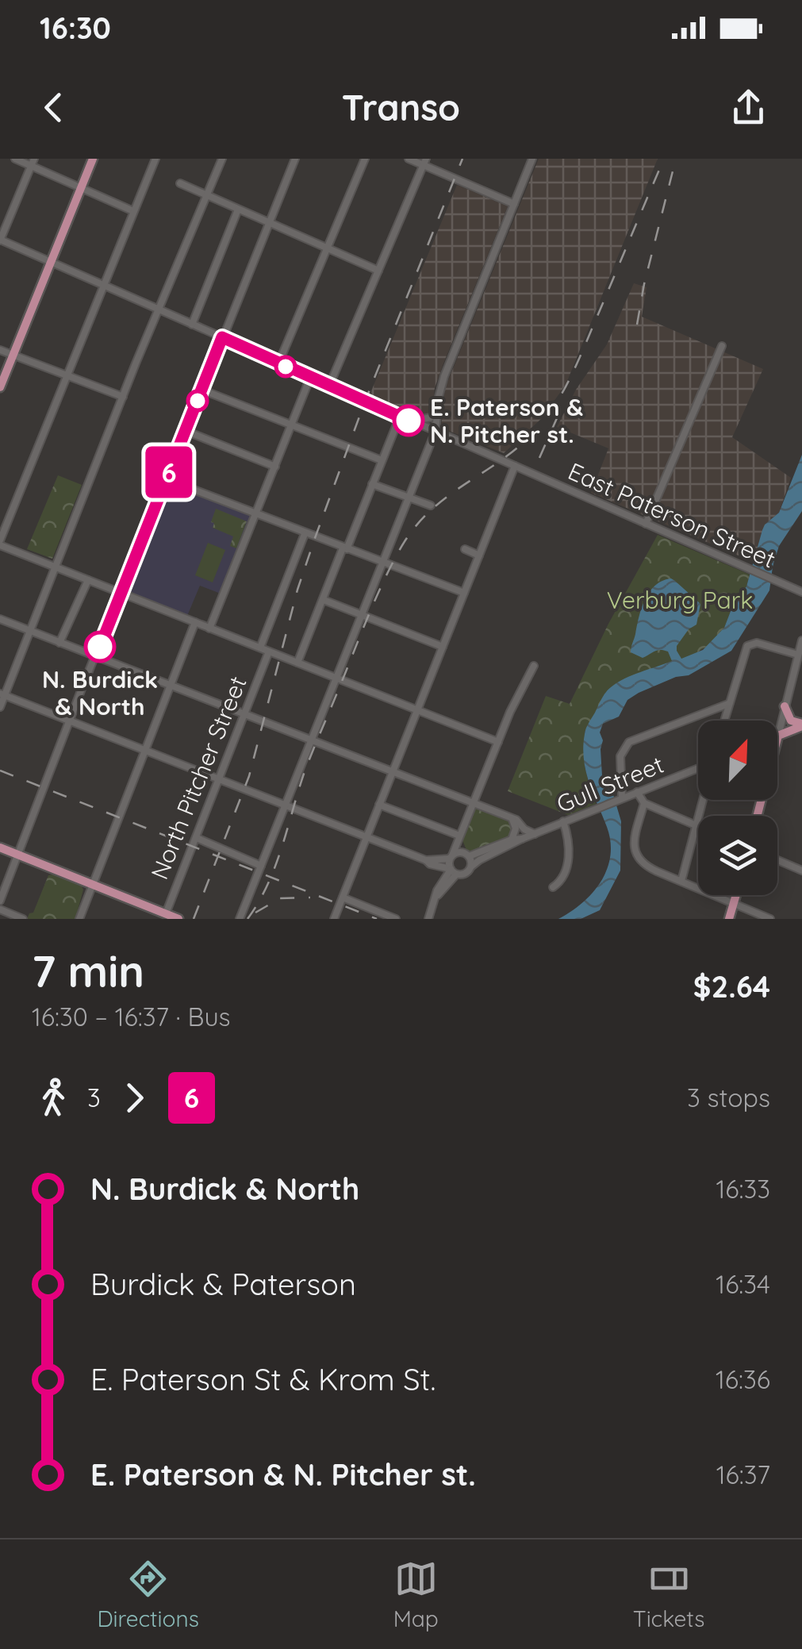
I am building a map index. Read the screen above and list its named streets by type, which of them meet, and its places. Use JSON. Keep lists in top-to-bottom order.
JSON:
{
  "streets": {
    "street": ["East Paterson Street", "North Pitcher Street", "Gull Street"]
  },
  "parks": ["Verburg Park"],
  "places": ["E. Paterson & N. Pitcher st.", "N. Burdick & North"],
  "lines": ["bus line 6"],
  "north": "top right",
  "page": {
    "status": "16:30",
    "header": "Transo",
    "on_map": "6",
    "heading": ["7 min", "16:30 – 16:37 · Bus", "$2.64"],
    "legs": ["3", "6", "3 stops"],
    "list": [
      {
        "name": "N. Burdick & North",
        "value": "16:33"
      },
      {
        "name": "Burdick & Paterson",
        "value": "16:34"
      },
      {
        "name": "E. Paterson St & Krom St.",
        "value": "16:36"
      },
      {
        "name": "E. Paterson & N. Pitcher st.",
        "value": "16:37"
      }
    ],
    "tabs": ["Directions", "Map", "Tickets"]
  }
}
